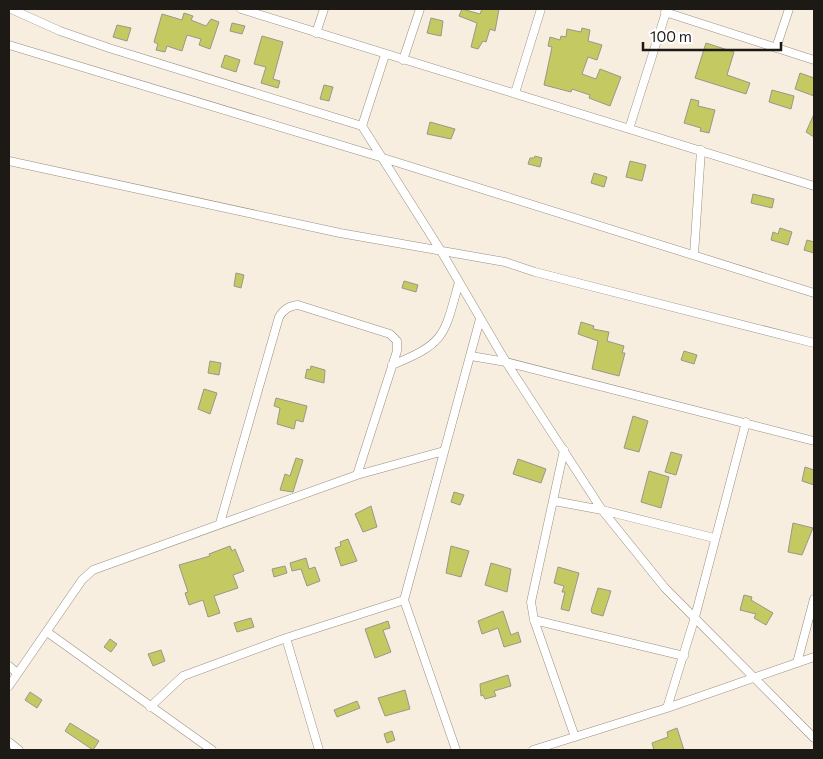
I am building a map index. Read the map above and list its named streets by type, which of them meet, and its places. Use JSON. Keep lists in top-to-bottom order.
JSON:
{
  "scale_bar": "100 m"
}
